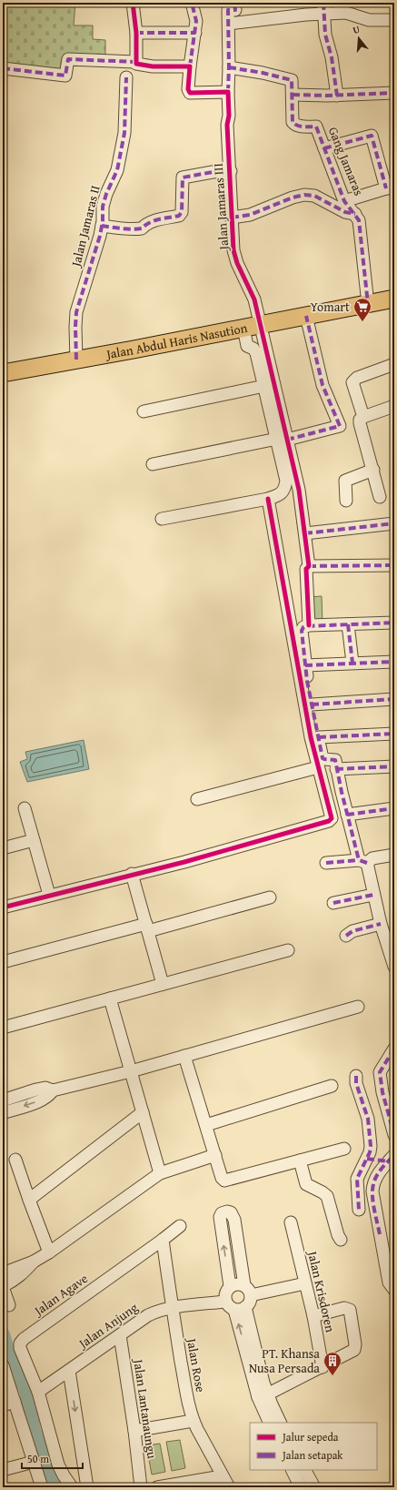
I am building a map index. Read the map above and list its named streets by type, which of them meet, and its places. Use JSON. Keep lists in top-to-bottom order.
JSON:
{
  "streets": {
    "highway": ["Jalan Abdul Haris Nasution"],
    "street": [
      "Gang Jamaras",
      "Jalan Jamaras III",
      "Jalan Jamaras II",
      "Jalan Krisdoren",
      "Jalan Agave",
      "Jalan Anjung",
      "Jalan Rose",
      "Jalan Lantanaungu"
    ]
  },
  "crossings": [
    ["Gang Jamaras", "Jalan Jamaras III"],
    ["Gang Jamaras", "Jalan Abdul Haris Nasution"],
    ["Jalan Jamaras III", "Jalan Abdul Haris Nasution"],
    ["Jalan Jamaras II", "Jalan Abdul Haris Nasution"],
    ["Jalan Agave", "Jalan Anjung"],
    ["Jalan Agave", "Jalan Rose"],
    ["Jalan Anjung", "Jalan Rose"],
    ["Jalan Anjung", "Jalan Lantanaungu"]
  ],
  "places": {
    "supermarket": ["Yomart"],
    "building": ["PT. Khansa Nusa Persada"]
  },
  "legend": ["Jalur sepeda", "Jalan setapak"],
  "scale_bar": "50 m",
  "north": "top"
}
